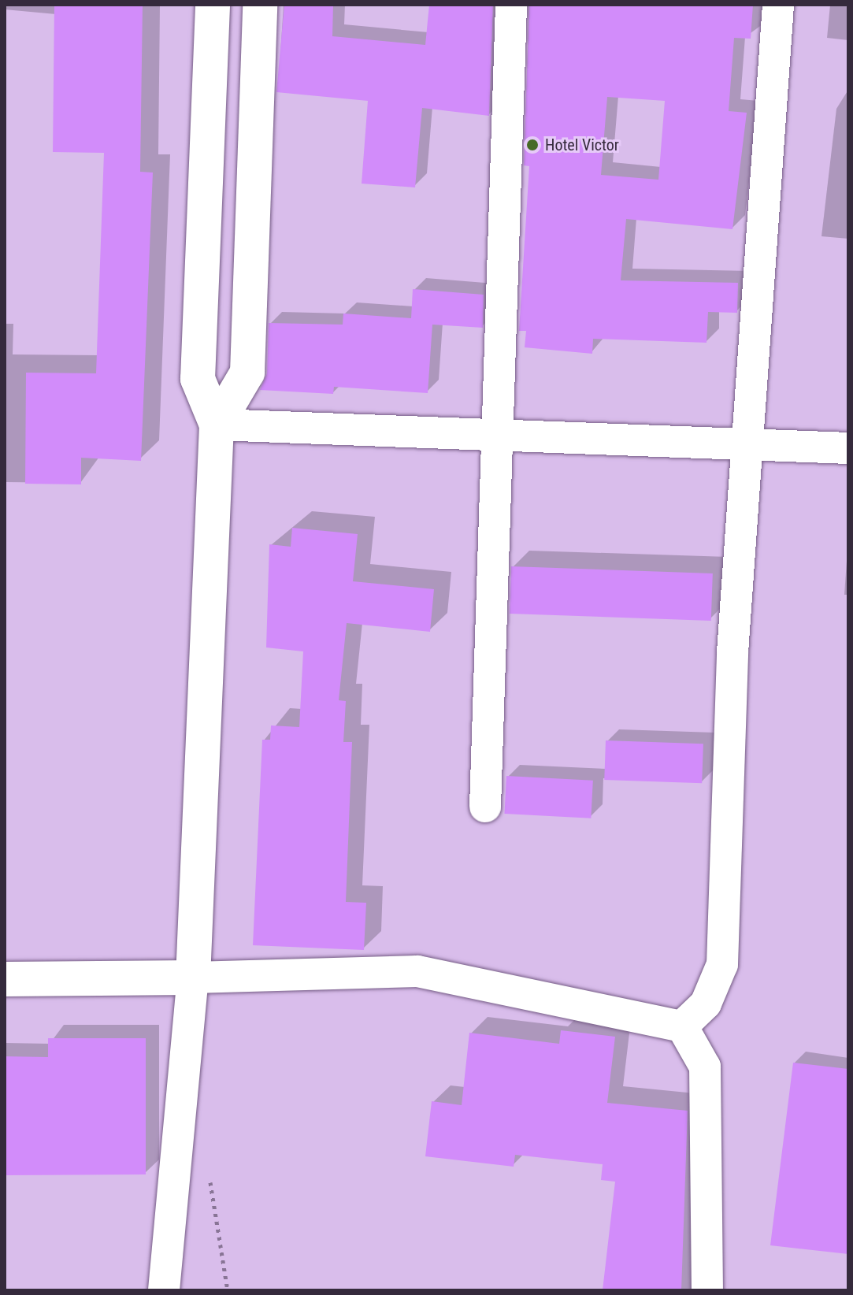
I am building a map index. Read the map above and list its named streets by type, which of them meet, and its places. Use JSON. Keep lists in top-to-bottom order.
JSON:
{
  "places": ["Hotel Victor"]
}
